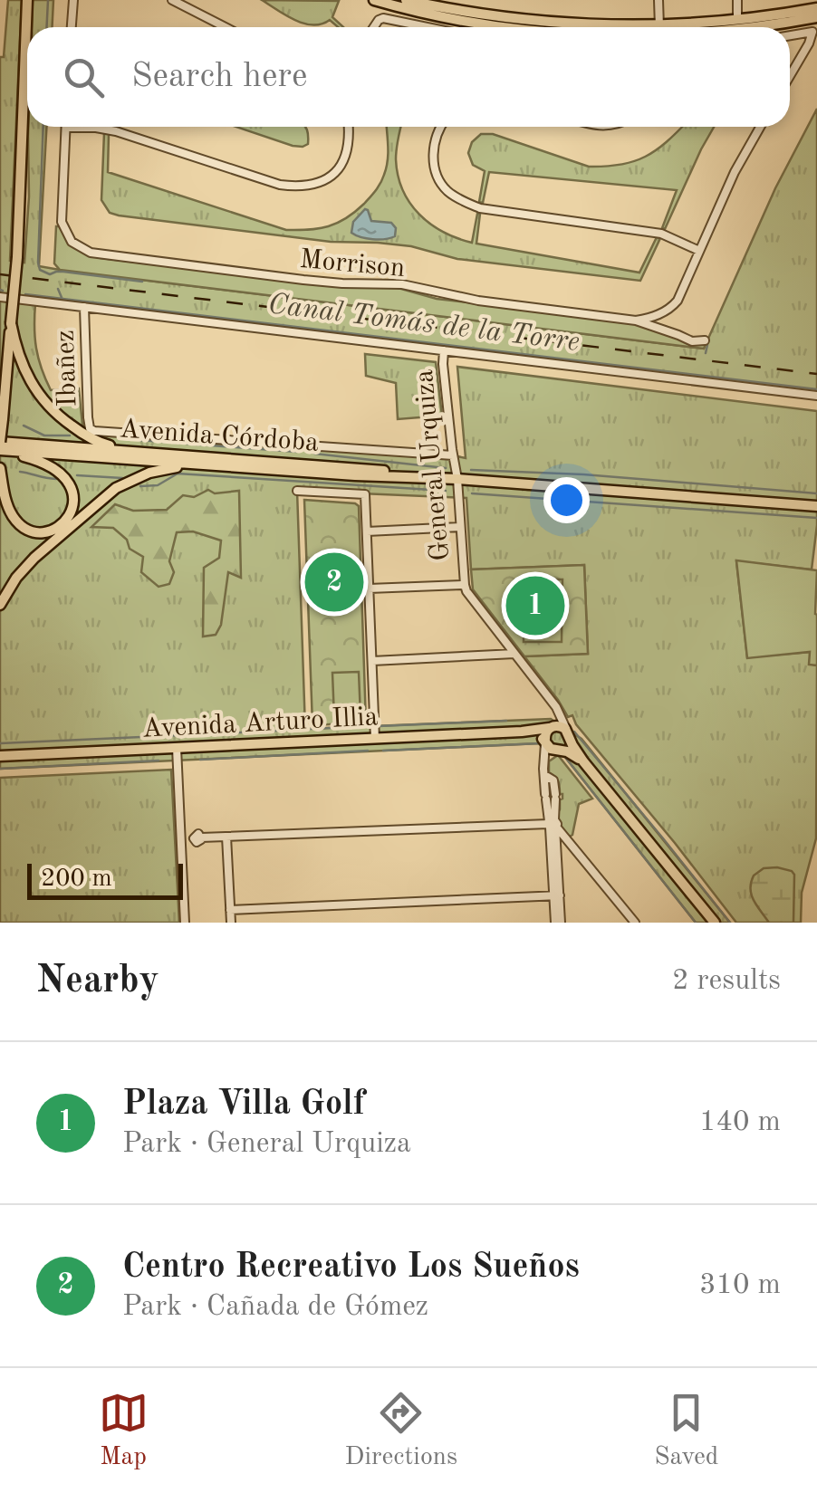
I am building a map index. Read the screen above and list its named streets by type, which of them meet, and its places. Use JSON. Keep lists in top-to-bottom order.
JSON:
{
  "streets": {
    "main road": ["Avenida Córdoba", "General Urquiza", "Avenida Arturo Illia"],
    "street": ["Morrison", "Ibañez"]
  },
  "crossings": [
    ["Ibañez", "General Urquiza"],
    ["Avenida Córdoba", "General Urquiza"],
    ["General Urquiza", "Avenida Arturo Illia"]
  ],
  "water": ["Canal Tomás de la Torre"],
  "scale_bar": "200 m",
  "page": {
    "search": "Search here",
    "pins": ["2", "1"],
    "scale": "200 m",
    "heading": ["Nearby", "2 results"],
    "list": [
      {
        "mark": "1",
        "name": "Plaza Villa Golf",
        "note": "Park · General Urquiza",
        "value": "140 m"
      },
      {
        "mark": "2",
        "name": "Centro Recreativo Los Sueños",
        "note": "Park · Cañada de Gómez",
        "value": "310 m"
      }
    ],
    "nav": ["Map", "Directions", "Saved"]
  }
}
